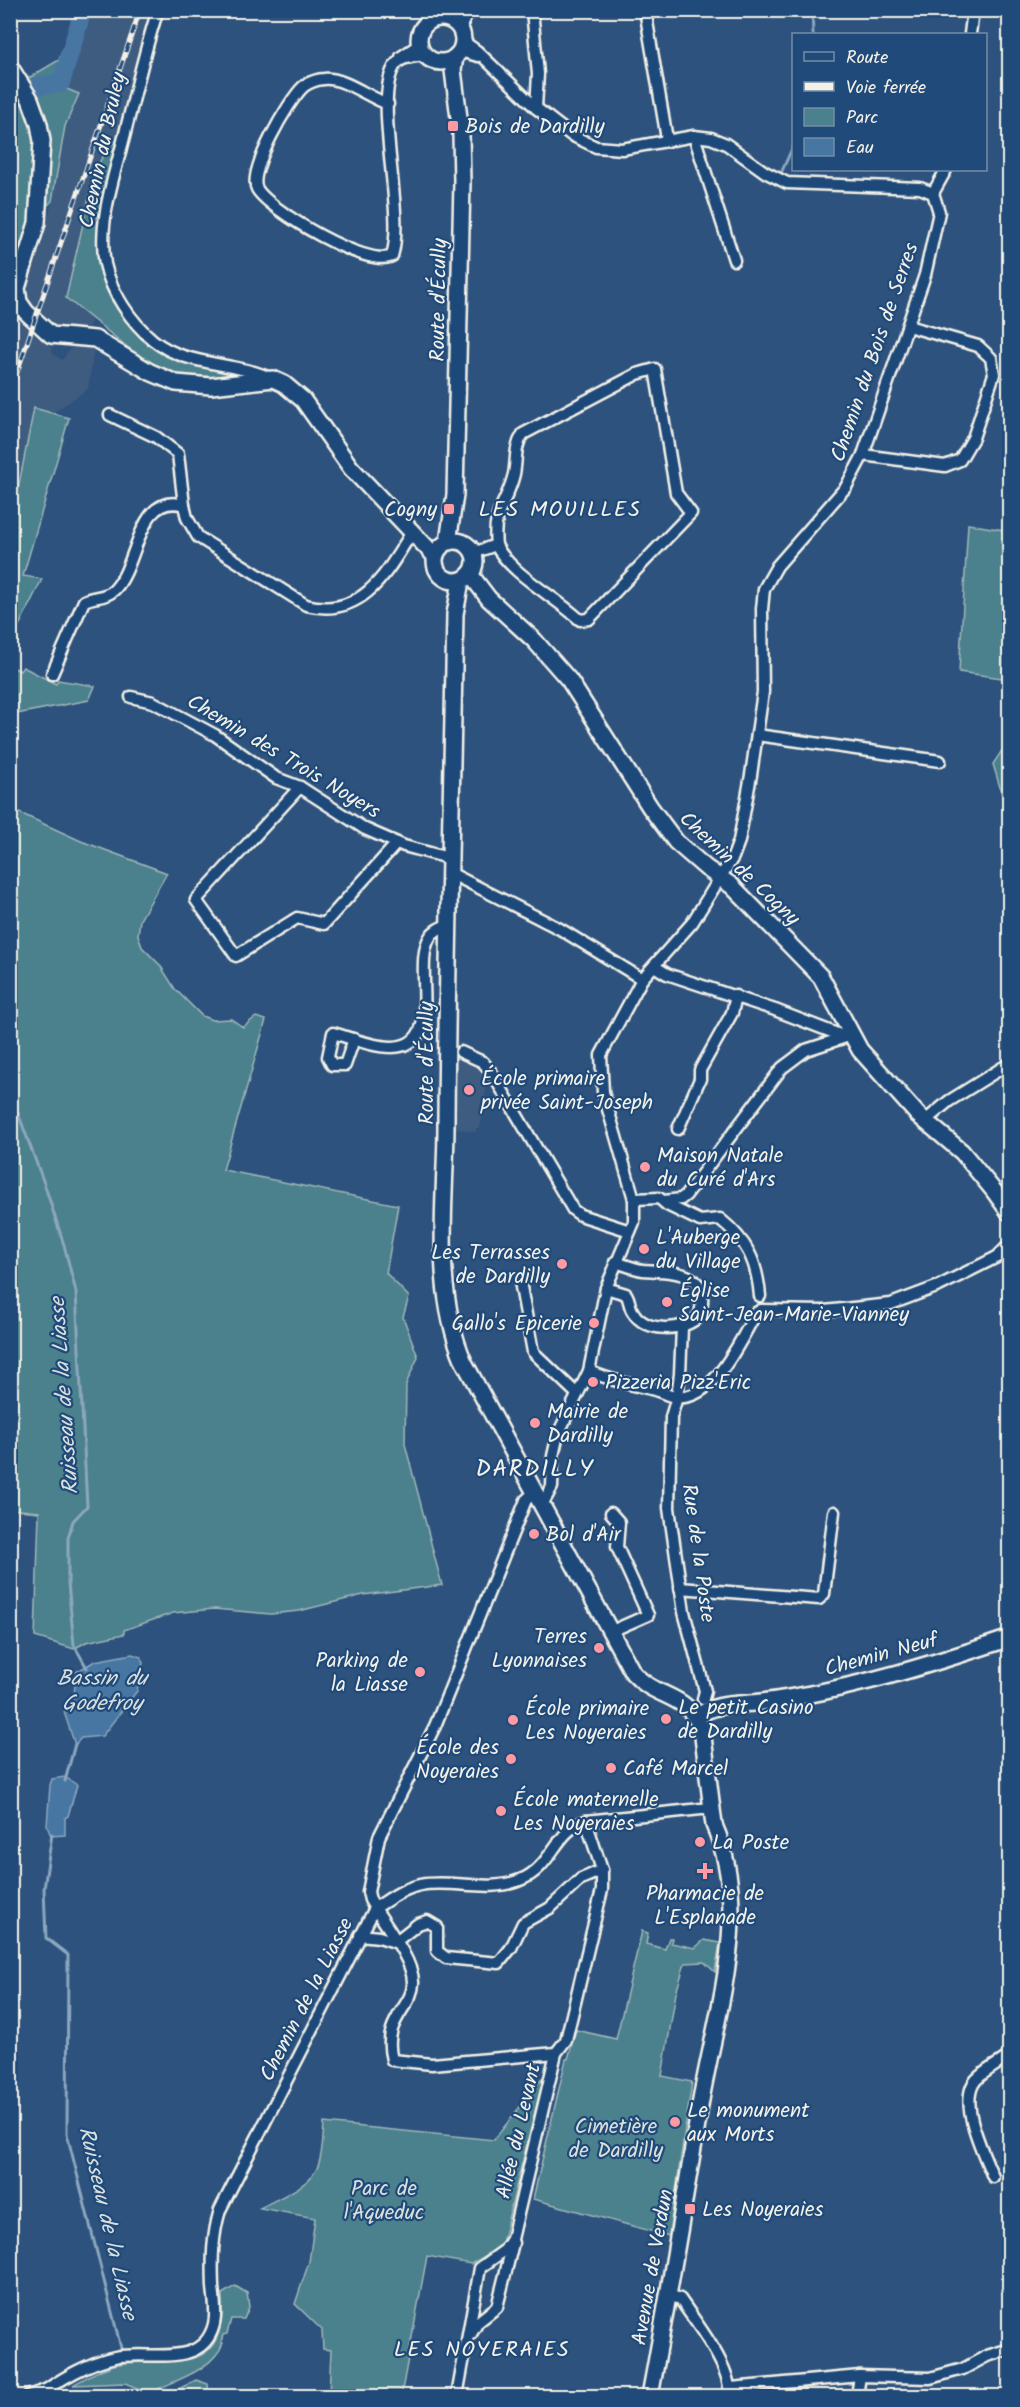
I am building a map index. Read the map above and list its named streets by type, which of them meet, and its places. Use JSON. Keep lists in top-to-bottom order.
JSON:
{
  "streets": {
    "street": [
      "Chemin du Bruley",
      "Route d'Écully",
      "Chemin du Bois de Serres",
      "Chemin des Trois Noyers",
      "Chemin de Cogny",
      "Rue de la Poste",
      "Chemin Neuf",
      "Chemin de la Liasse",
      "Allée du Levant",
      "Avenue de Verdun"
    ]
  },
  "crossings": [
    ["Chemin du Bruley", "Route d'Écully"],
    ["Route d'Écully", "Chemin des Trois Noyers"],
    ["Route d'Écully", "Chemin de Cogny"],
    ["Route d'Écully", "Chemin de la Liasse"],
    ["Chemin du Bois de Serres", "Chemin des Trois Noyers"],
    ["Chemin du Bois de Serres", "Chemin de Cogny"],
    ["Chemin du Bois de Serres", "Chemin de la Liasse"],
    ["Rue de la Poste", "Chemin Neuf"],
    ["Rue de la Poste", "Avenue de Verdun"],
    ["Chemin Neuf", "Avenue de Verdun"]
  ],
  "districts": ["LES MOUILLES", "DARDILLY", "LES NOYERAIES"],
  "water": ["Ruisseau de la Liasse", "Bassin du Godefroy"],
  "parks": ["Cimetière de Dardilly", "Parc de l'Aqueduc"],
  "places": {
    "transit": ["Bois de Dardilly", "Cogny", "Les Noyeraies"],
    "other": [
      "École primaire privée Saint-Joseph",
      "Maison Natale du Curé d'Ars",
      "L'Auberge du Village",
      "Les Terrasses de Dardilly",
      "Église Saint-Jean-Marie-Vianney",
      "Gallo's Epicerie",
      "Pizzeria Pizz'Eric",
      "Mairie de Dardilly",
      "Bol d'Air",
      "Terres Lyonnaises",
      "Parking de la Liasse",
      "Le petit Casino de Dardilly",
      "École primaire Les Noyeraies",
      "École des Noyeraies",
      "Café Marcel",
      "École maternelle Les Noyeraies",
      "La Poste",
      "Le monument aux Morts"
    ],
    "health": ["Pharmacie de L'Esplanade"]
  },
  "legend": [
    "Route",
    "Voie ferrée",
    "Parc",
    "Eau"
  ]
}
